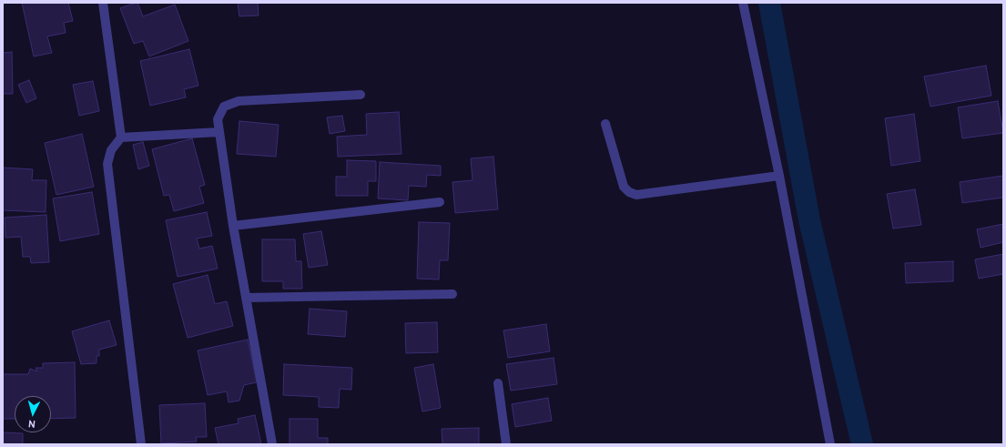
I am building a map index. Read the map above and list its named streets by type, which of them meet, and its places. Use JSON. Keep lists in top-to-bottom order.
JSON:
{
  "north": "bottom"
}
